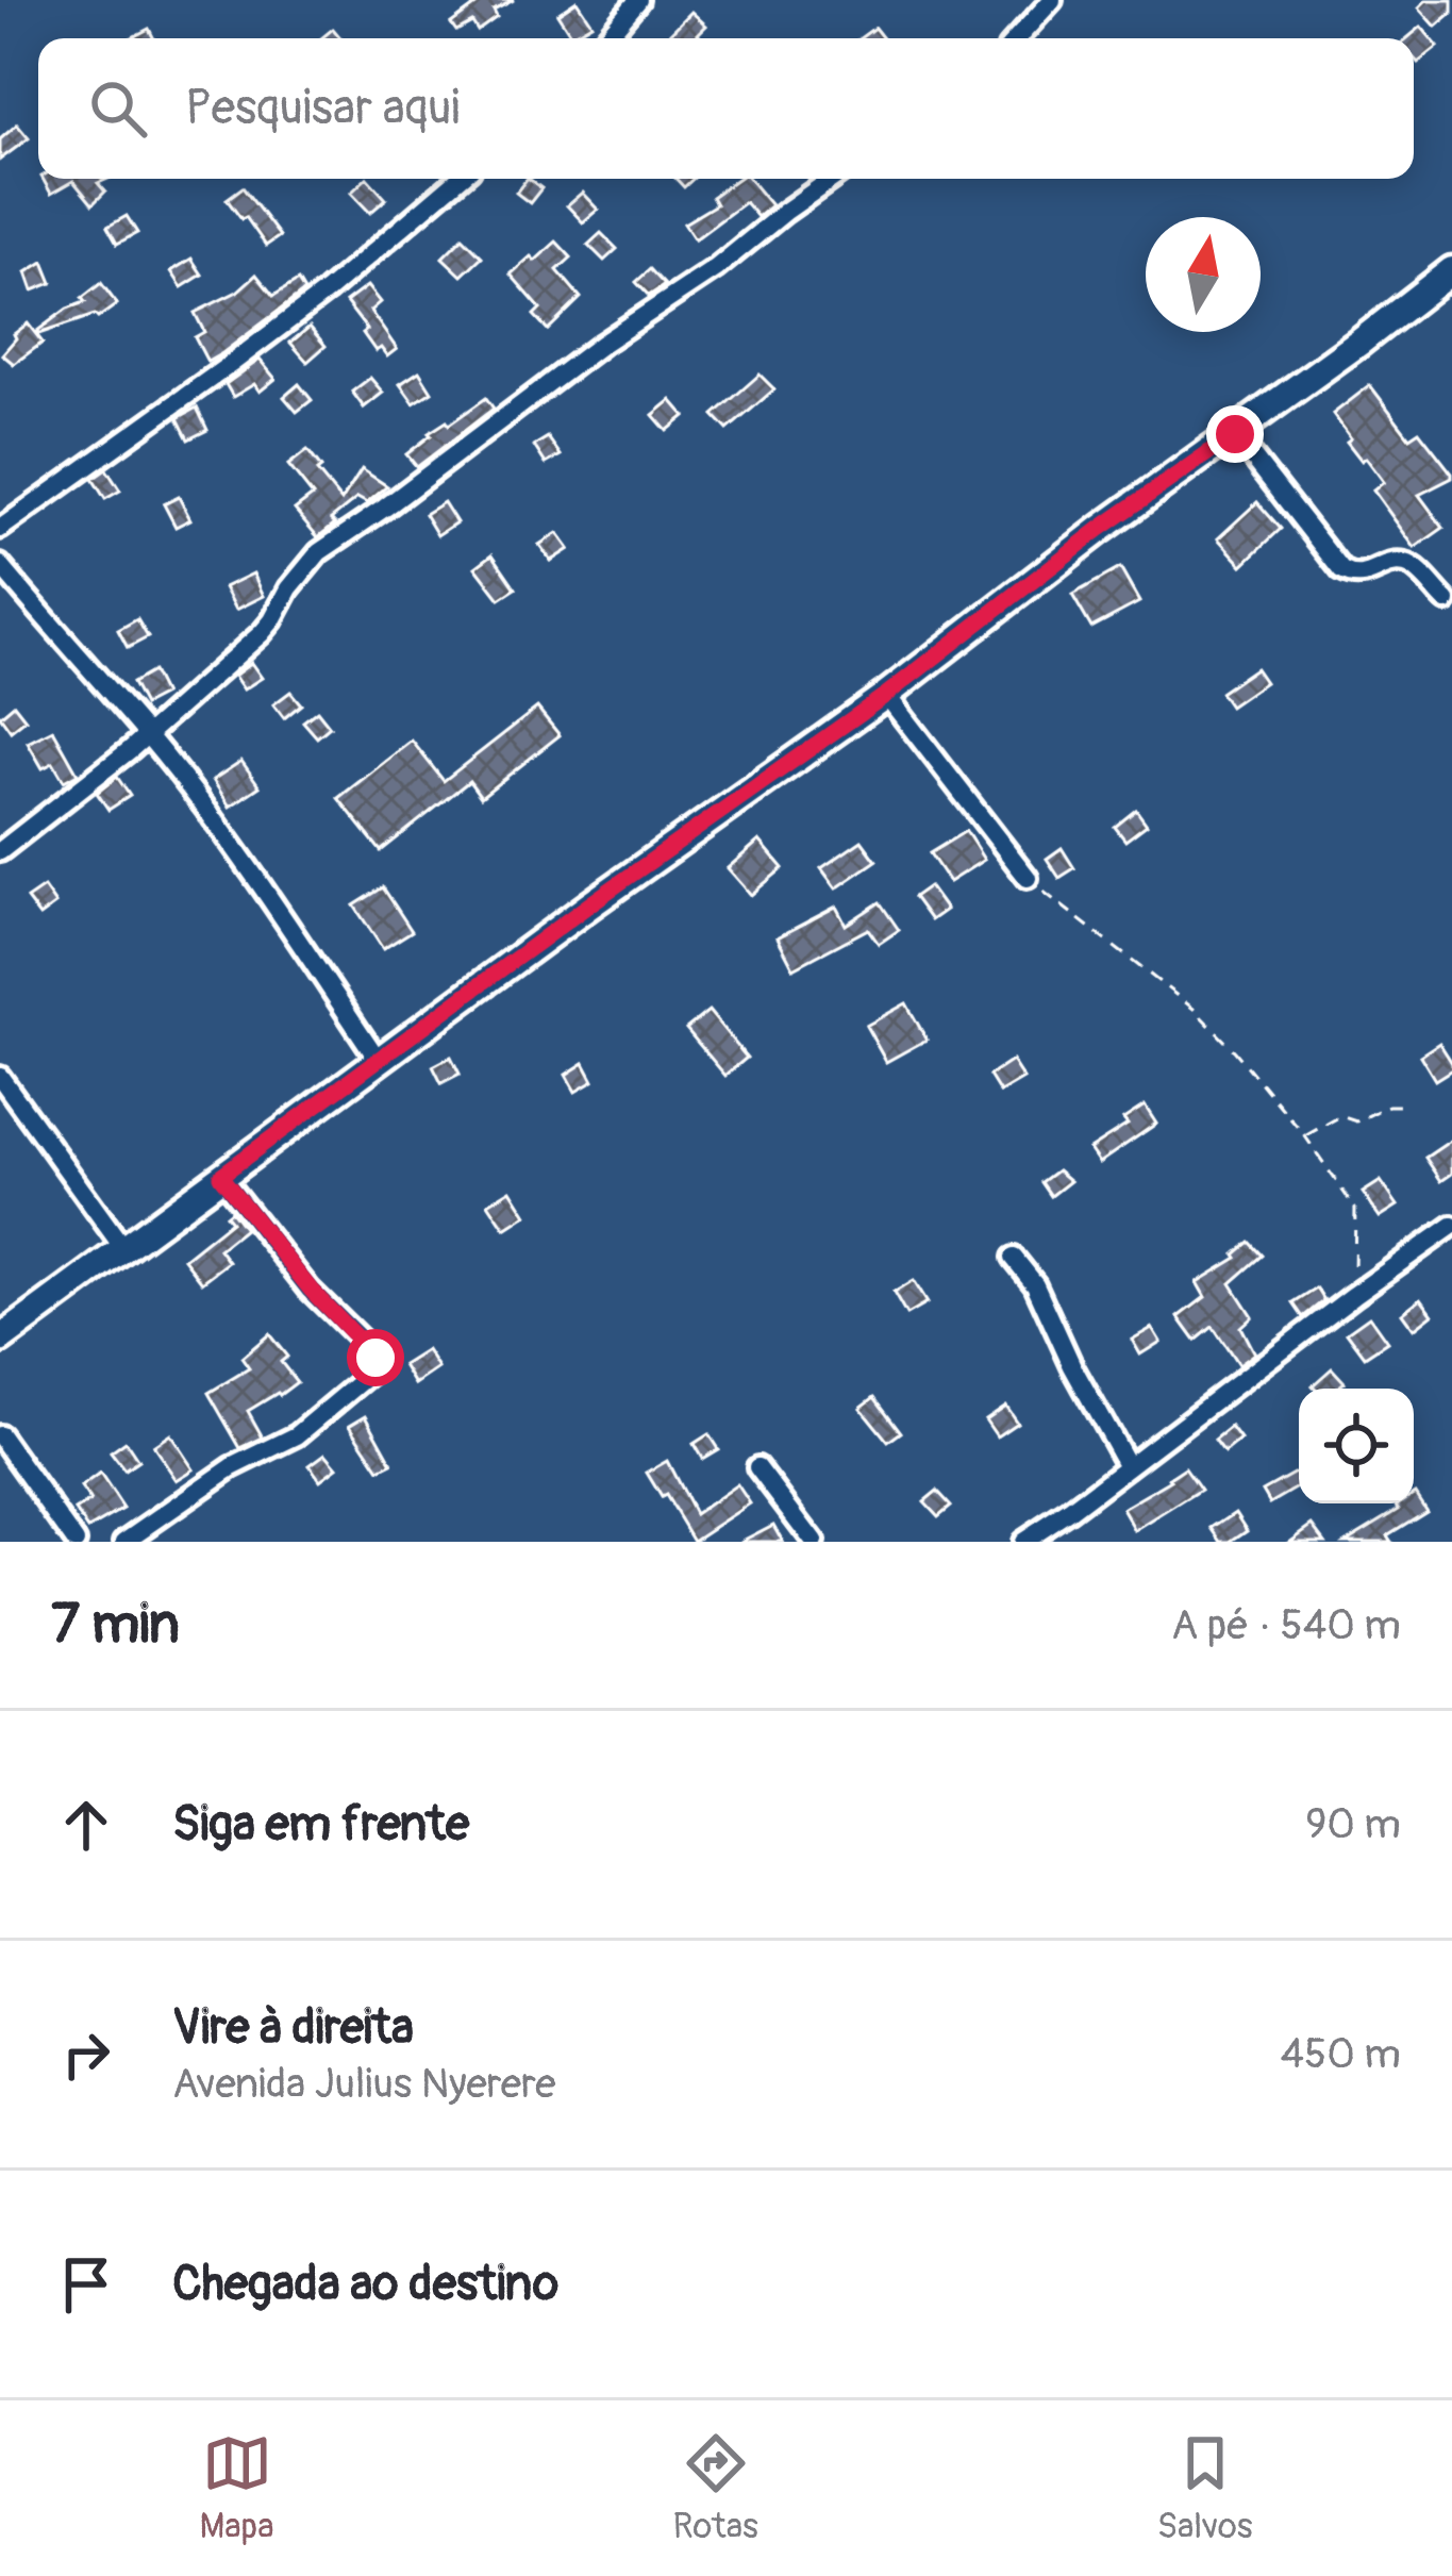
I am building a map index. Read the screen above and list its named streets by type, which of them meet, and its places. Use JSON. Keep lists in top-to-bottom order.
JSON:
{
  "north": "top",
  "page": {
    "search": "Pesquisar aqui",
    "heading": ["7 min", "A pé · 540 m"],
    "list": [
      ["Siga em frente", "90 m"],
      ["Vire à direita", "Avenida Julius Nyerere", "450 m"],
      "Chegada ao destino"
    ],
    "nav": ["Mapa", "Rotas", "Salvos"]
  }
}
